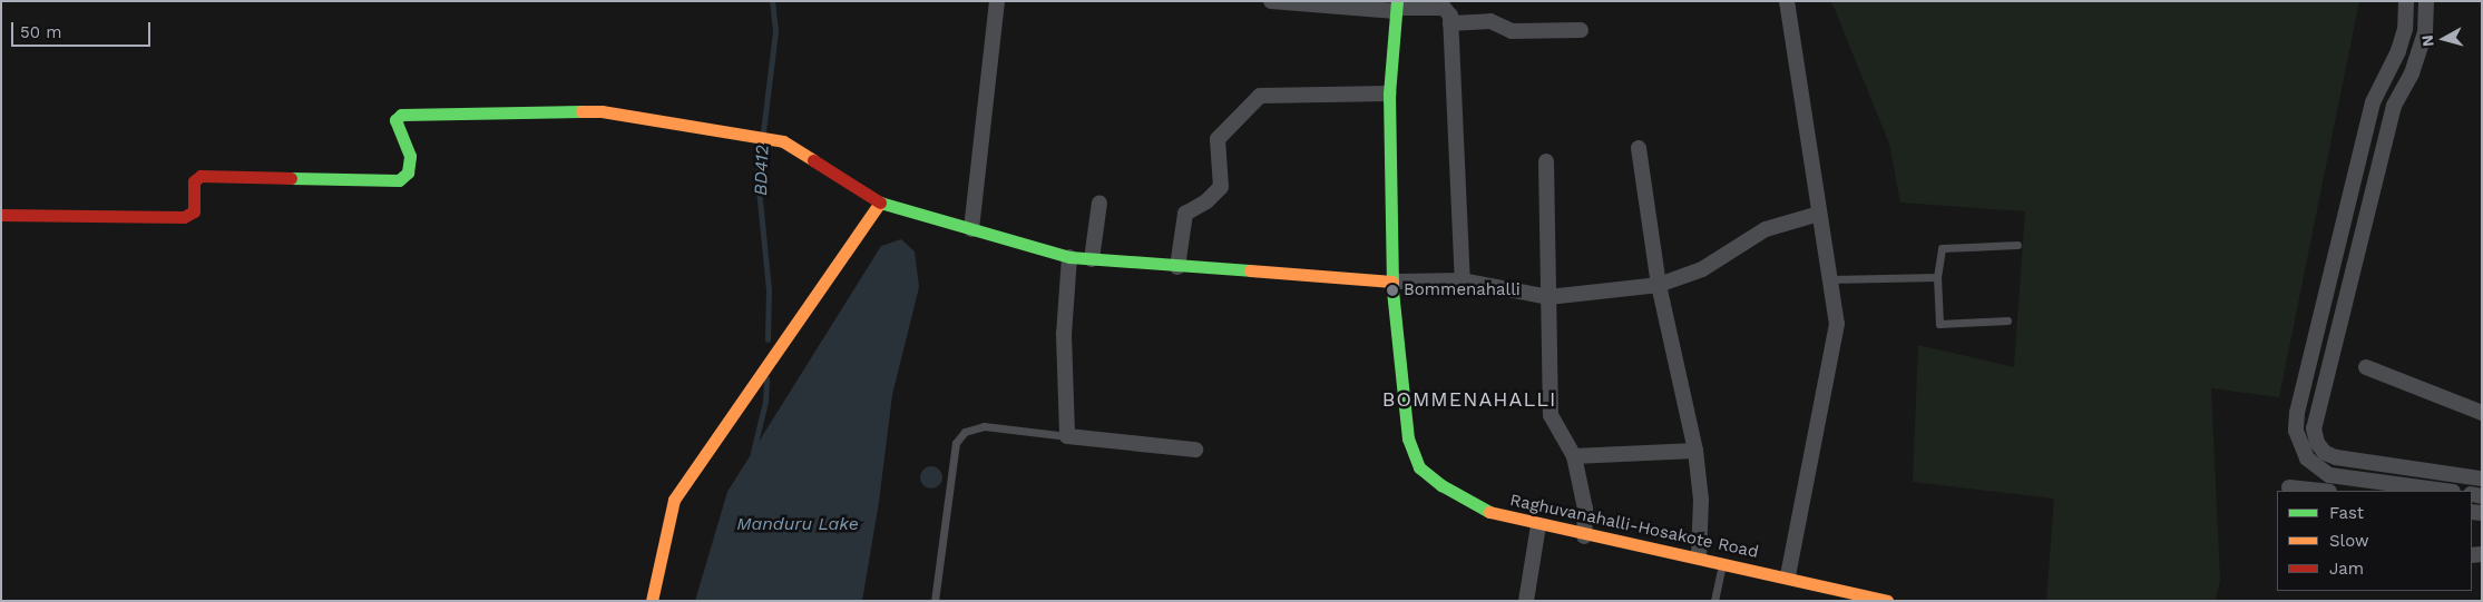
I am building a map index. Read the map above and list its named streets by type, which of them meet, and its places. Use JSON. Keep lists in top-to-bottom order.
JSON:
{
  "streets": {
    "main road": ["Raghuvanahalli-Hosakote Road"]
  },
  "districts": ["BOMMENAHALLI"],
  "water": ["BD412", "Manduru Lake"],
  "places": ["Bommenahalli"],
  "legend": ["Fast", "Slow", "Jam"],
  "scale_bar": "50 m",
  "north": "left"
}
